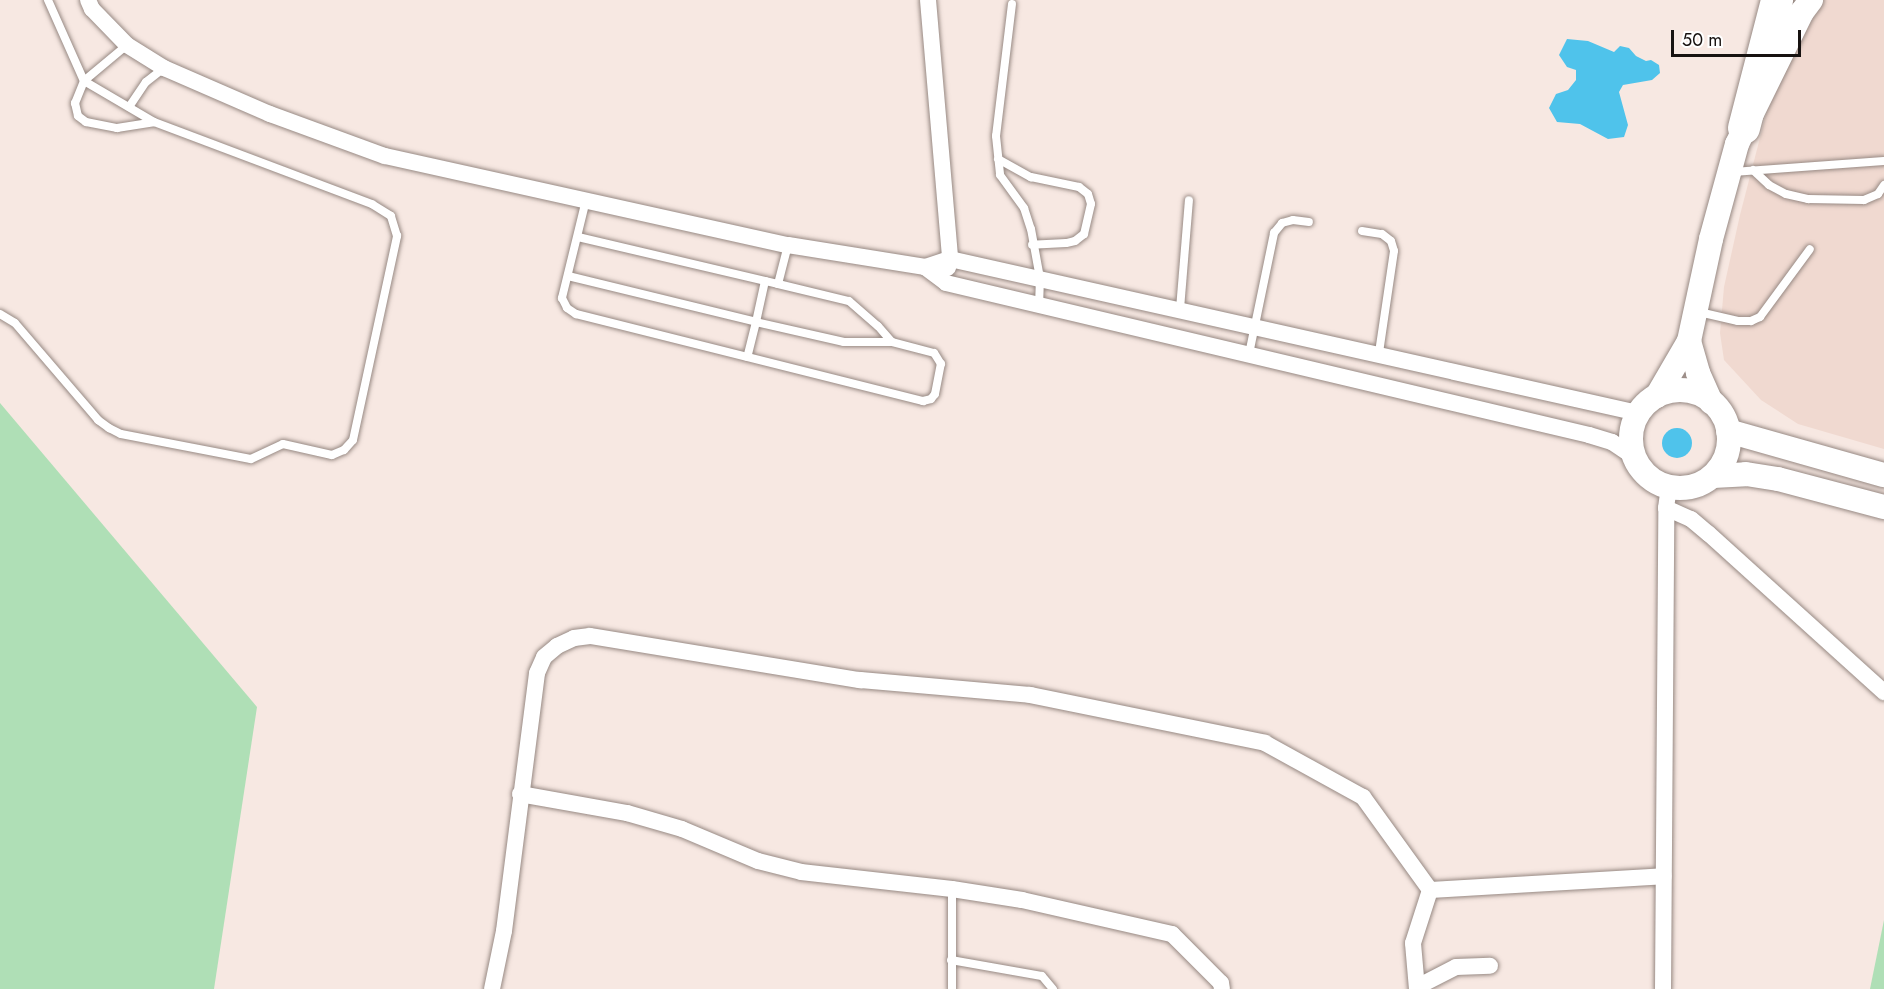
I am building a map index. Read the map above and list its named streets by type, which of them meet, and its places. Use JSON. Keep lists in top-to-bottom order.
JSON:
{
  "scale_bar": "50 m"
}
